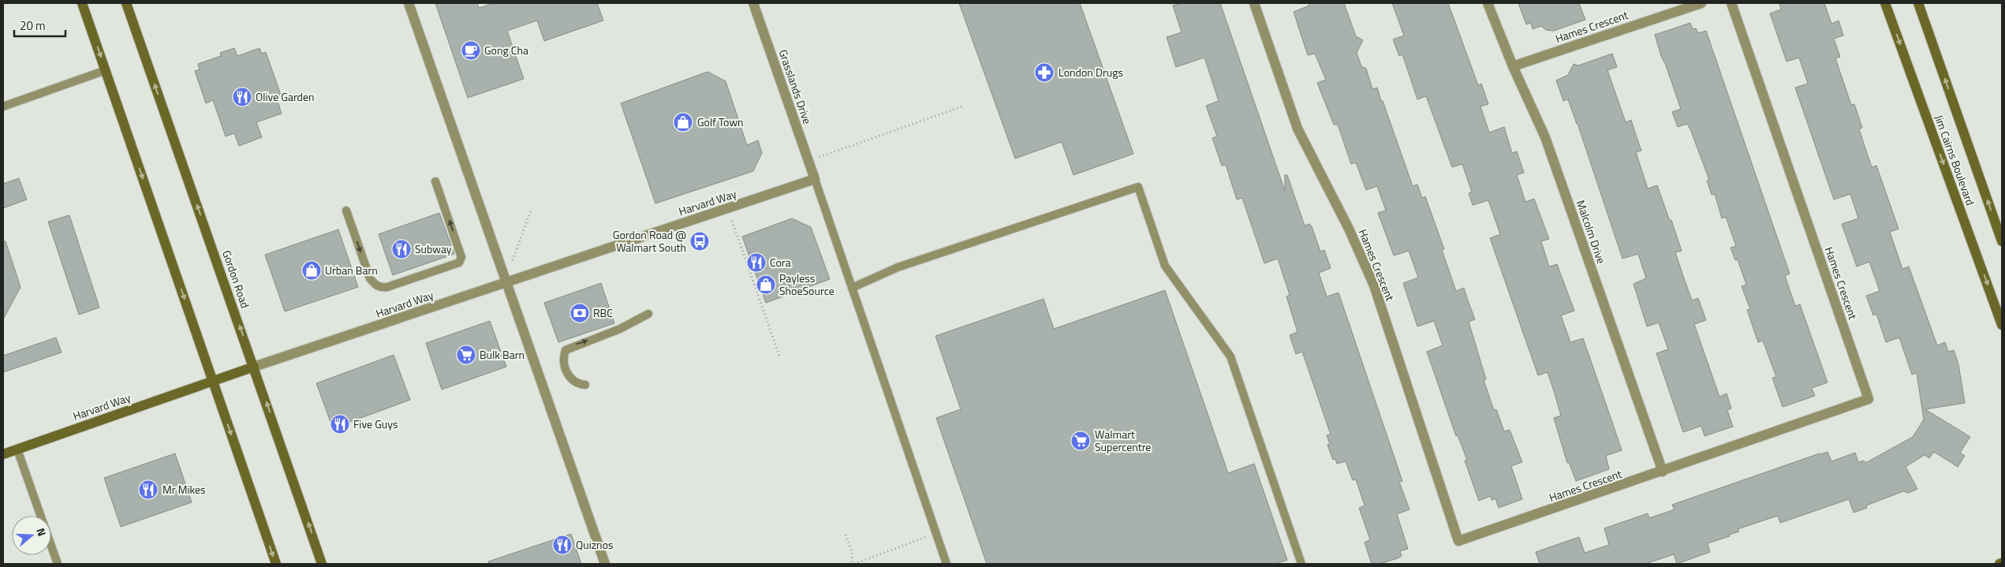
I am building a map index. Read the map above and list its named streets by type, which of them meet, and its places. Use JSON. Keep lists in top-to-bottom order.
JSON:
{
  "streets": {
    "main road": ["Jim Cairns Boulevard", "Harvard Way", "Gordon Road"],
    "street": ["Hames Crescent", "Grasslands Drive", "Malcolm Drive"]
  },
  "crossings": [
    ["Hames Crescent", "Malcolm Drive"],
    ["Grasslands Drive", "Harvard Way"],
    ["Harvard Way", "Gordon Road"]
  ],
  "places": {
    "cafe": ["Gong Cha"],
    "pharmacy": ["London Drugs"],
    "restaurant": [
      "Olive Garden",
      "Subway",
      "Cora",
      "Five Guys",
      "Mr Mikes",
      "Quiznos"
    ],
    "shop": ["Golf Town", "Urban Barn", "Payless ShoeSource"],
    "bus stop": ["Gordon Road @ Walmart South"],
    "bank": ["RBC"],
    "supermarket": ["Bulk Barn", "Walmart Supercentre"]
  },
  "scale_bar": "20 m",
  "north": "right"
}
